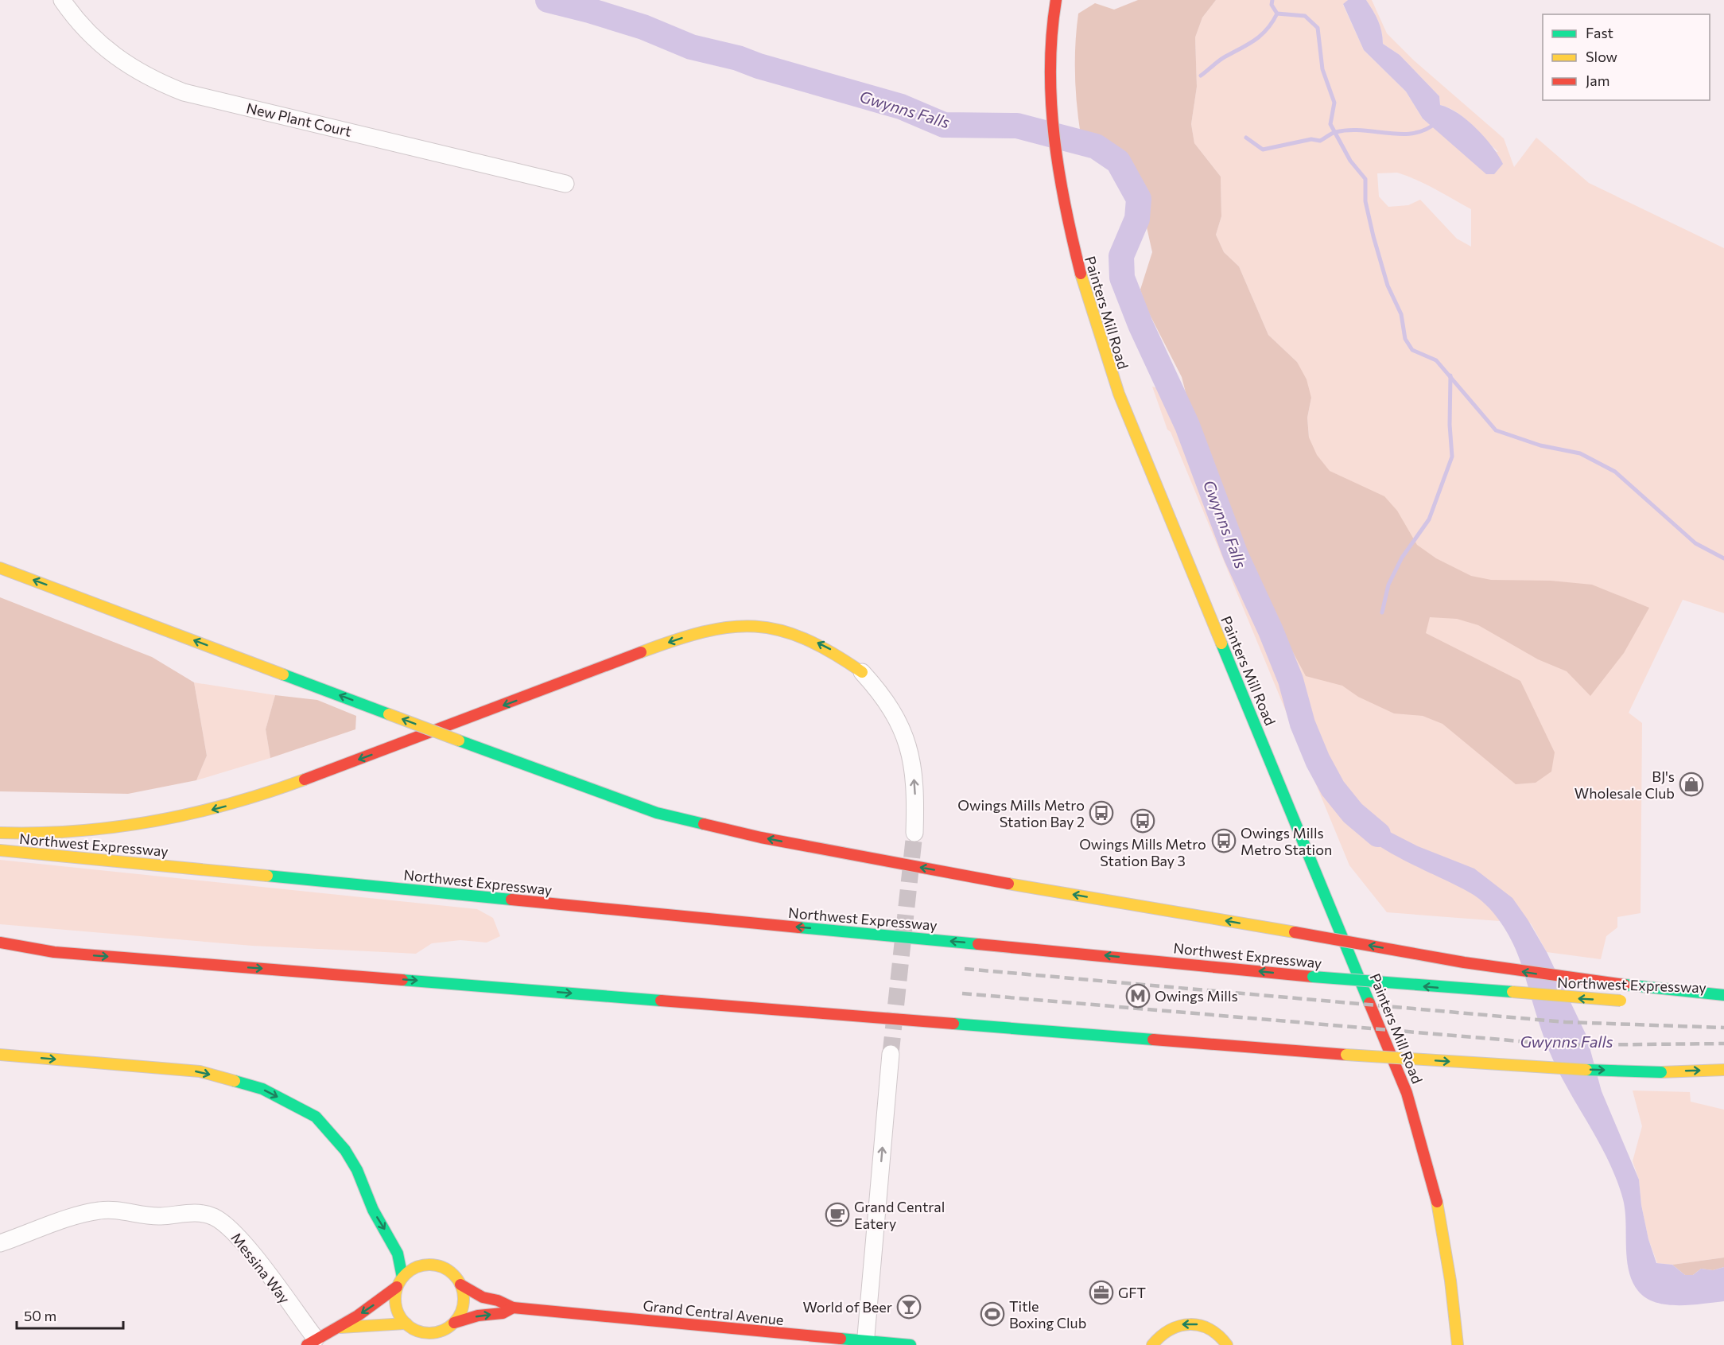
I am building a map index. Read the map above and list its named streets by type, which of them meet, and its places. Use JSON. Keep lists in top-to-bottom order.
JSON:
{
  "streets": {
    "main road": ["Painters Mill Road", "Northwest Expressway", "Grand Central Avenue"],
    "street": ["New Plant Court", "Messina Way"]
  },
  "crossings": [
    ["Messina Way", "Grand Central Avenue"]
  ],
  "water": ["Gwynns Falls"],
  "places": {
    "shop": ["BJ's Wholesale Club"],
    "bus stop": ["Owings Mills Metro Station Bay 2", "Owings Mills Metro Station Bay 3", "Owings Mills Metro Station"],
    "metro station": ["Owings Mills"],
    "cafe": ["Grand Central Eatery"],
    "office": ["GFT"],
    "bar": ["World of Beer"],
    "sports": ["Title Boxing Club"]
  },
  "legend": ["Fast", "Slow", "Jam"],
  "scale_bar": "50 m"
}
